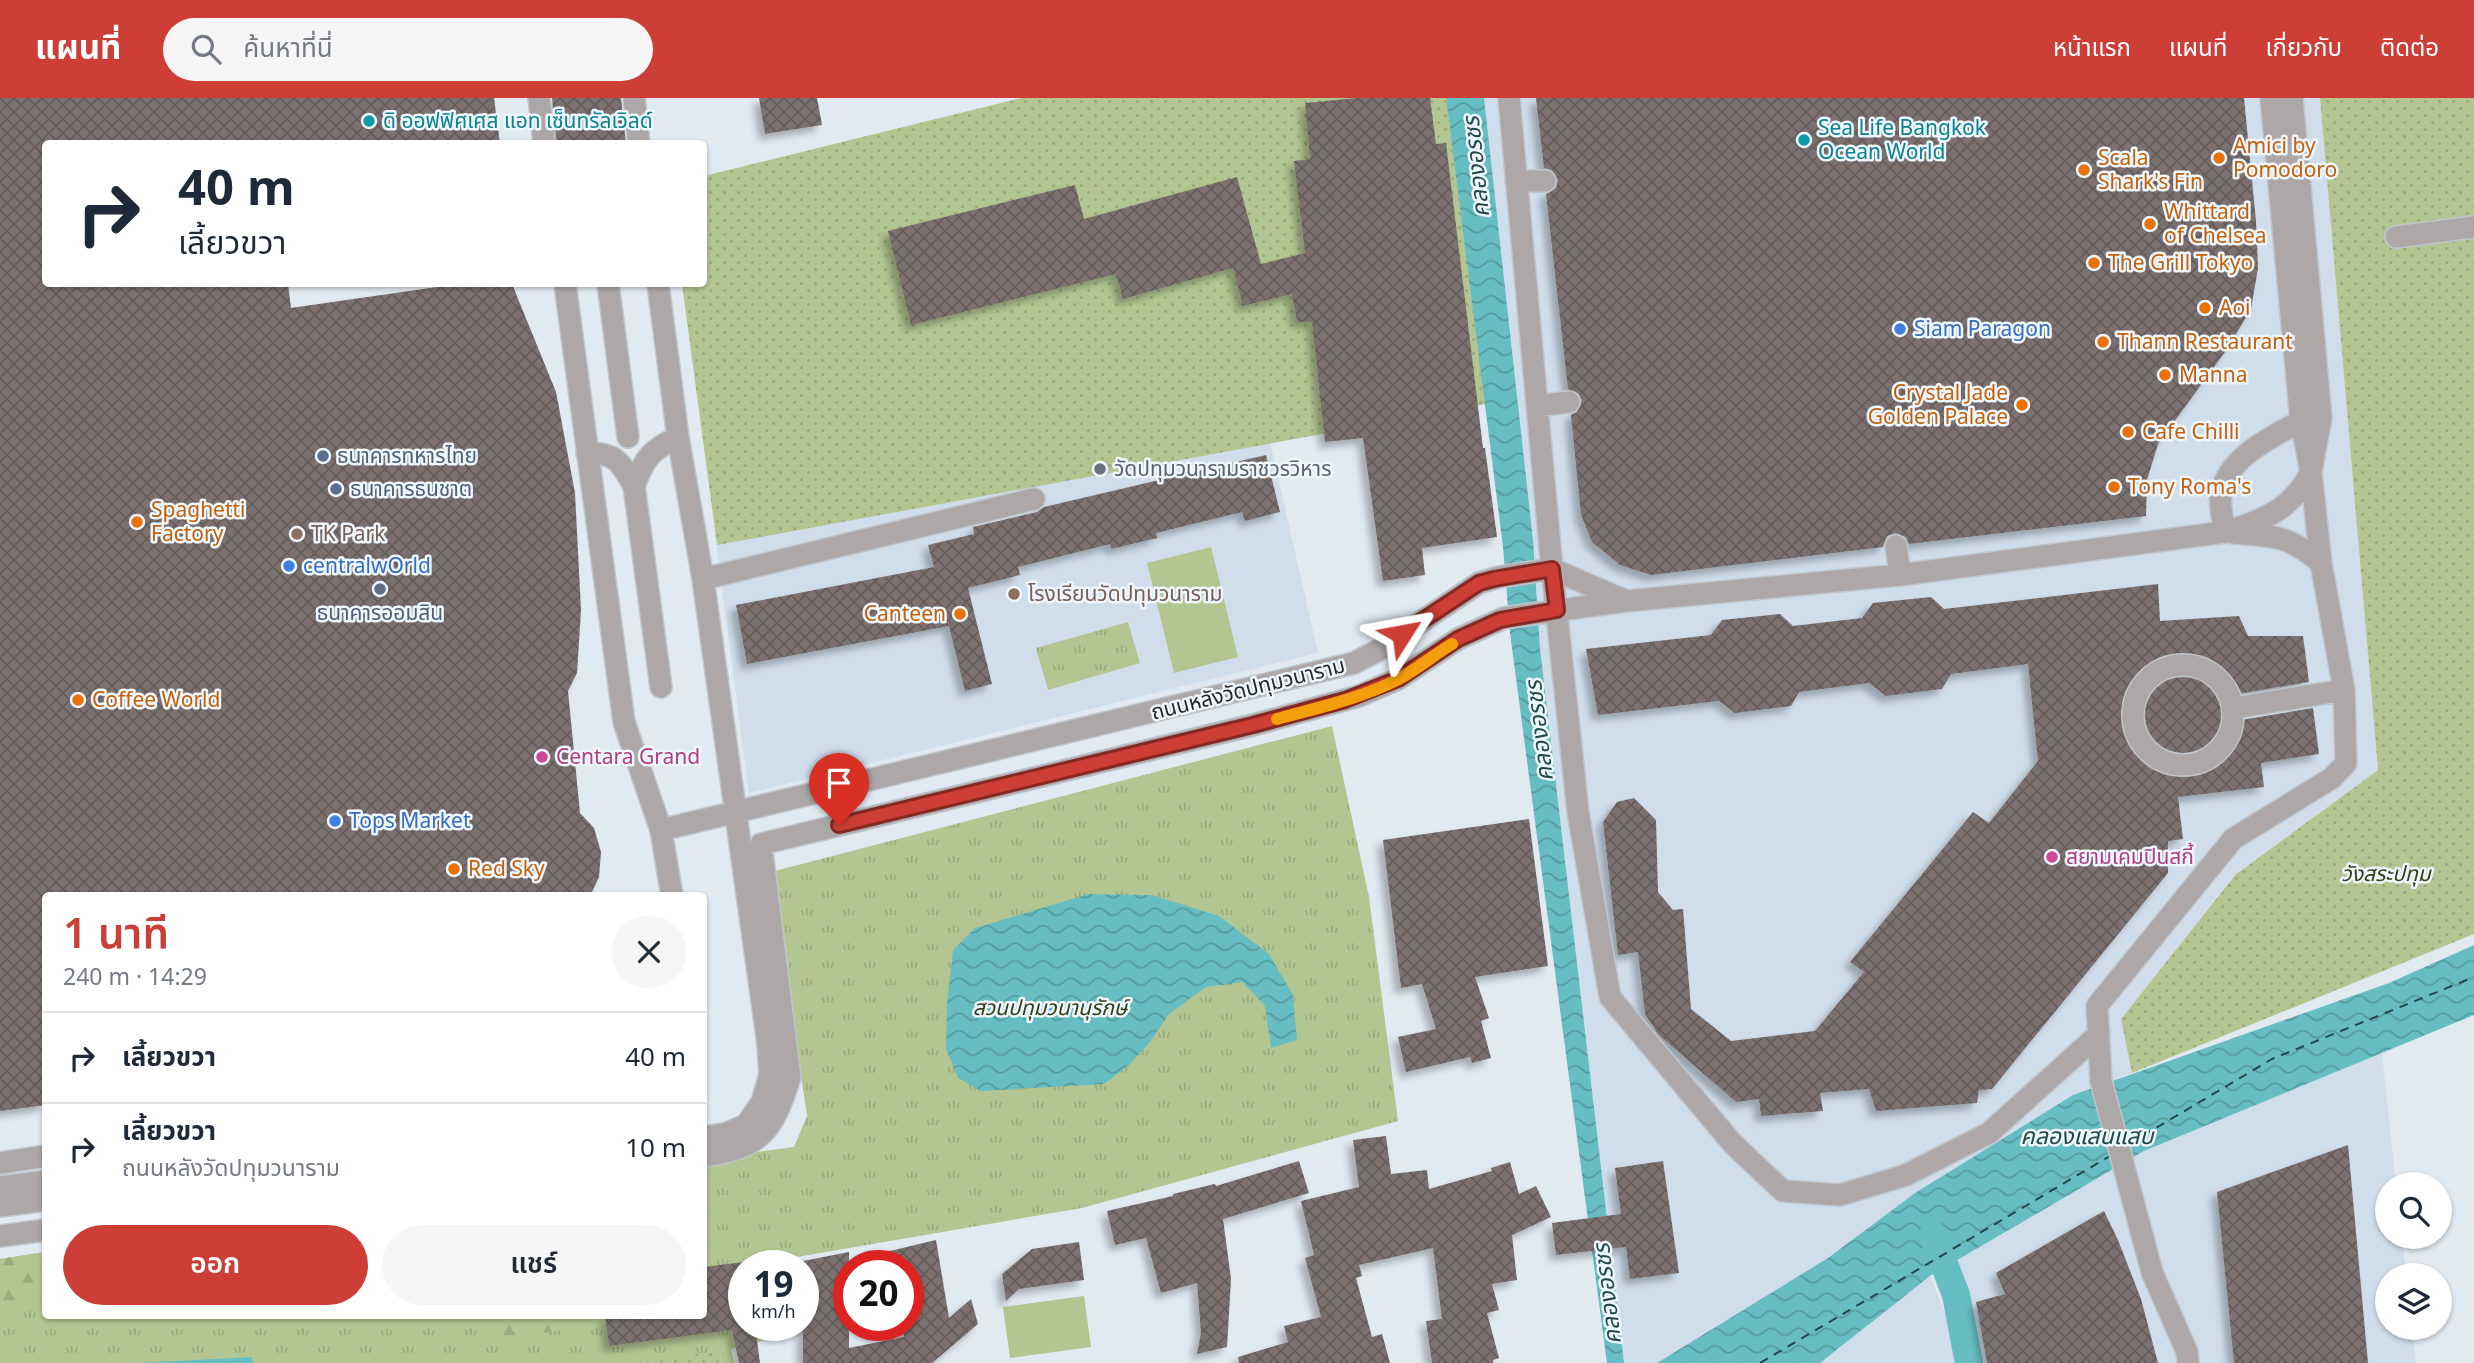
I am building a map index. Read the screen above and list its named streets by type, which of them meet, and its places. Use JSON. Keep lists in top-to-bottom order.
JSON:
{
  "streets": {
    "lane": ["ถนนหลังวัดปทุมวนาราม"]
  },
  "water": ["คลองอรชร", "คลองแสนแสบ"],
  "parks": ["วังสระปทุม", "สวนปทุมวนานุรักษ์"],
  "places": [
    "ดิ ออฟฟิศเศส แอท เซ็นทรัลเวิลด์",
    "Sea Life Bangkok Ocean World",
    "Amici by Pomodoro",
    "Scala Shark's Fin",
    "Whittard of Chelsea",
    "The Grill Tokyo",
    "Aoi",
    "Siam Paragon",
    "Thann Restaurant",
    "Manna",
    "Crystal Jade Golden Palace",
    "Cafe Chilli",
    "ธนาคารทหารไทย",
    "วัดปทุมวนารามราชวรวิหาร",
    "Tony Roma's",
    "ธนาคารธนชาต",
    "Spaghetti Factory",
    "TK Park",
    "centralwOrld",
    "ธนาคารออมสิน",
    "โรงเรียนวัดปทุมวนาราม",
    "Canteen",
    "Coffee World",
    "Centara Grand",
    "Tops Market",
    "สยามเคมปินสกี้",
    "Red Sky"
  ],
  "page": {
    "header": "แผนที่",
    "search": "ค้นหาที่นี่",
    "nav": [
      "หน้าแรก",
      "แผนที่",
      "เกี่ยวกับ",
      "ติดต่อ"
    ],
    "turn": ["40 m", "เลี้ยวขวา"],
    "heading": ["1 นาที", "240 m · 14:29"],
    "list": [
      {
        "name": "เลี้ยวขวา",
        "value": "40 m"
      },
      {
        "name": "เลี้ยวขวา",
        "note": "ถนนหลังวัดปทุมวนาราม",
        "value": "10 m"
      }
    ],
    "buttons": ["ออก", "แชร์"],
    "speed": "19 km/h",
    "limit": "20"
  }
}
